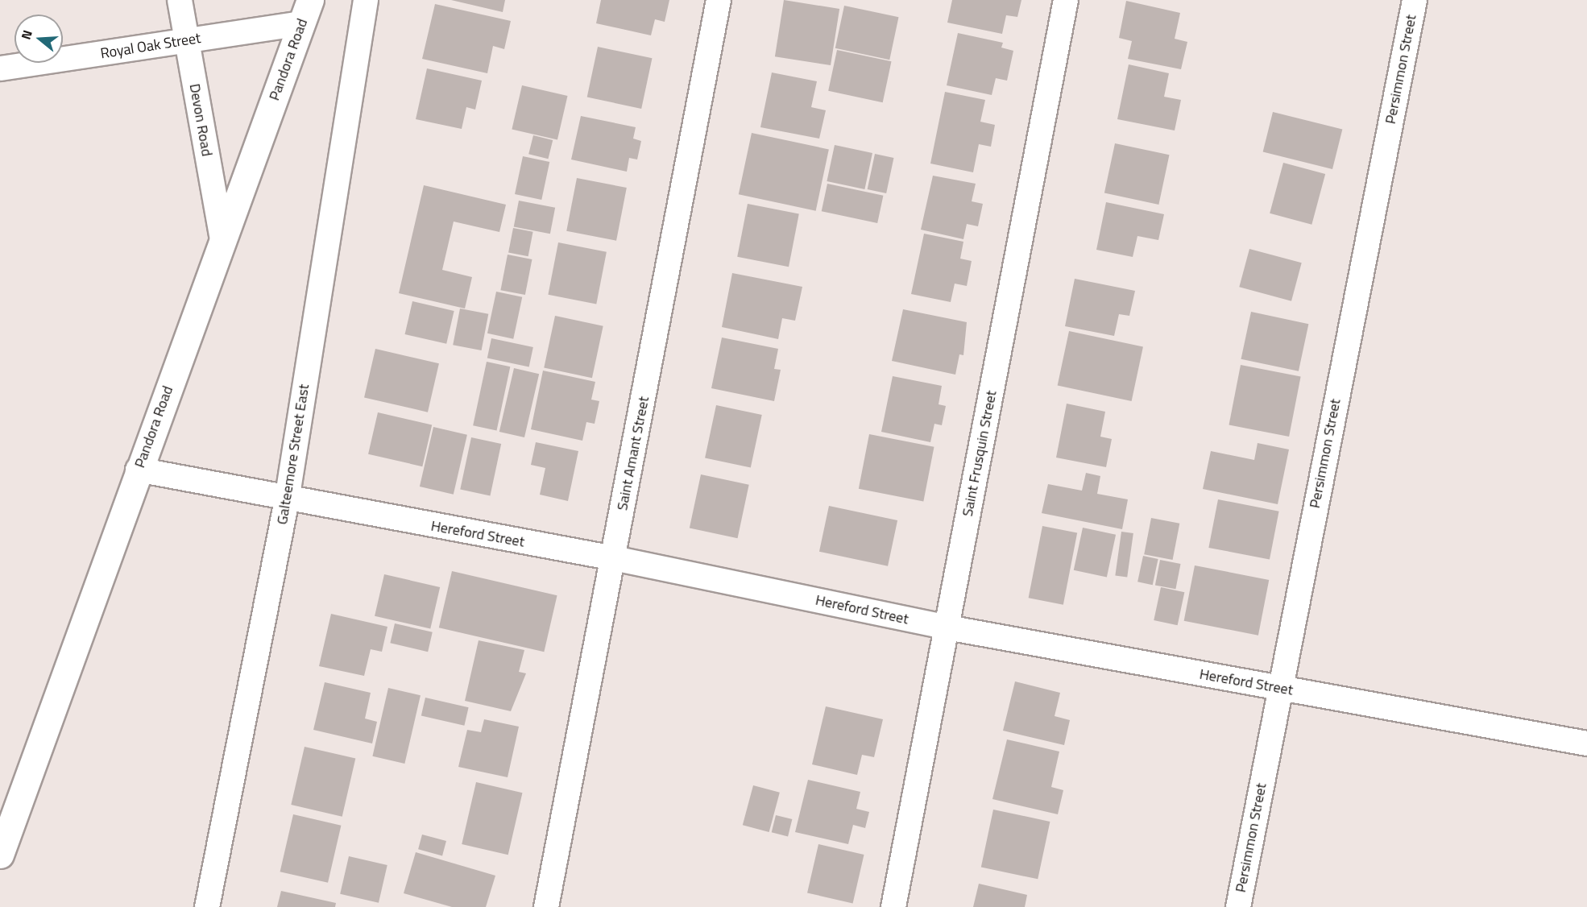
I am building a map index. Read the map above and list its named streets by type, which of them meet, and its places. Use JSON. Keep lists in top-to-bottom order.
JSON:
{
  "streets": {
    "street": [
      "Royal Oak Street",
      "Pandora Road",
      "Persimmon Street",
      "Devon Road",
      "Saint Amant Street",
      "Saint Frusquin Street",
      "Galteemore Street East",
      "Hereford Street"
    ]
  },
  "crossings": [
    ["Royal Oak Street", "Pandora Road"],
    ["Royal Oak Street", "Devon Road"],
    ["Pandora Road", "Devon Road"],
    ["Pandora Road", "Hereford Street"],
    ["Persimmon Street", "Hereford Street"],
    ["Saint Amant Street", "Hereford Street"],
    ["Saint Frusquin Street", "Hereford Street"],
    ["Galteemore Street East", "Hereford Street"]
  ],
  "north": "left"
}
